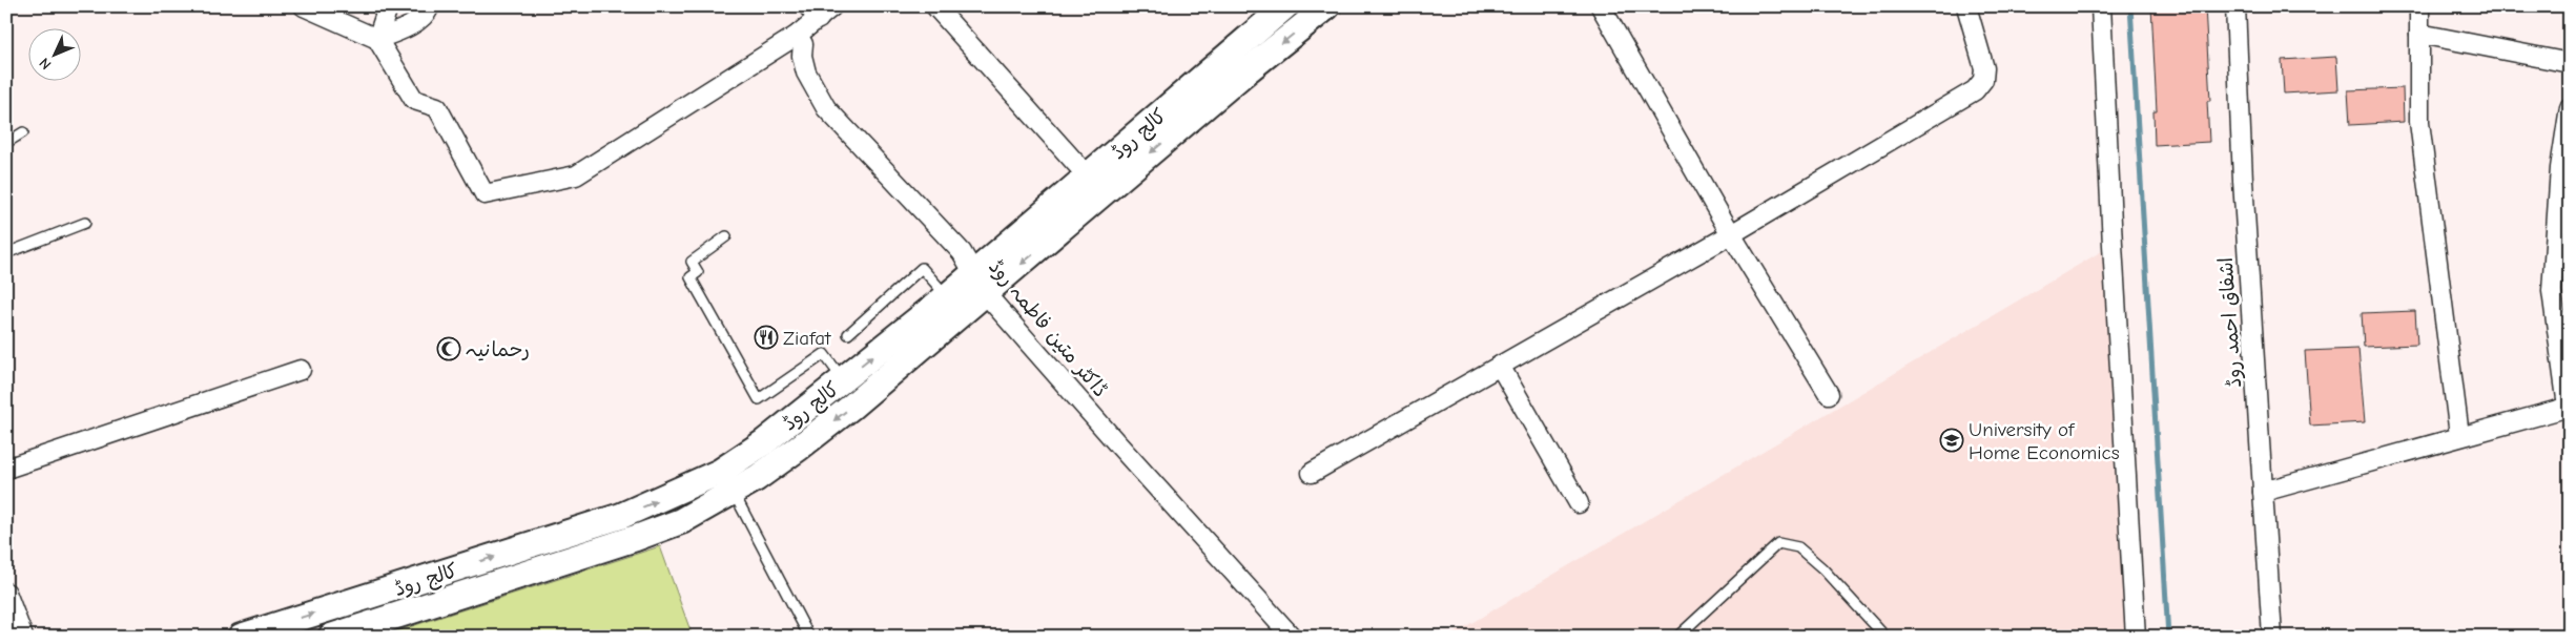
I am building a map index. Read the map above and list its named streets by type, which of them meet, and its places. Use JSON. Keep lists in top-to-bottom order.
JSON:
{
  "streets": {
    "main road": ["کالج روڈ"],
    "street": ["اشفاق احمد روڈ", "ڈاکٹر متین فاطمہ روڈ"]
  },
  "crossings": [
    ["کالج روڈ", "ڈاکٹر متین فاطمہ روڈ"]
  ],
  "places": {
    "restaurant": ["Ziafat"],
    "mosque": ["رحمانیہ"],
    "school or university": ["University of Home Economics"]
  },
  "north": "bottom left"
}
